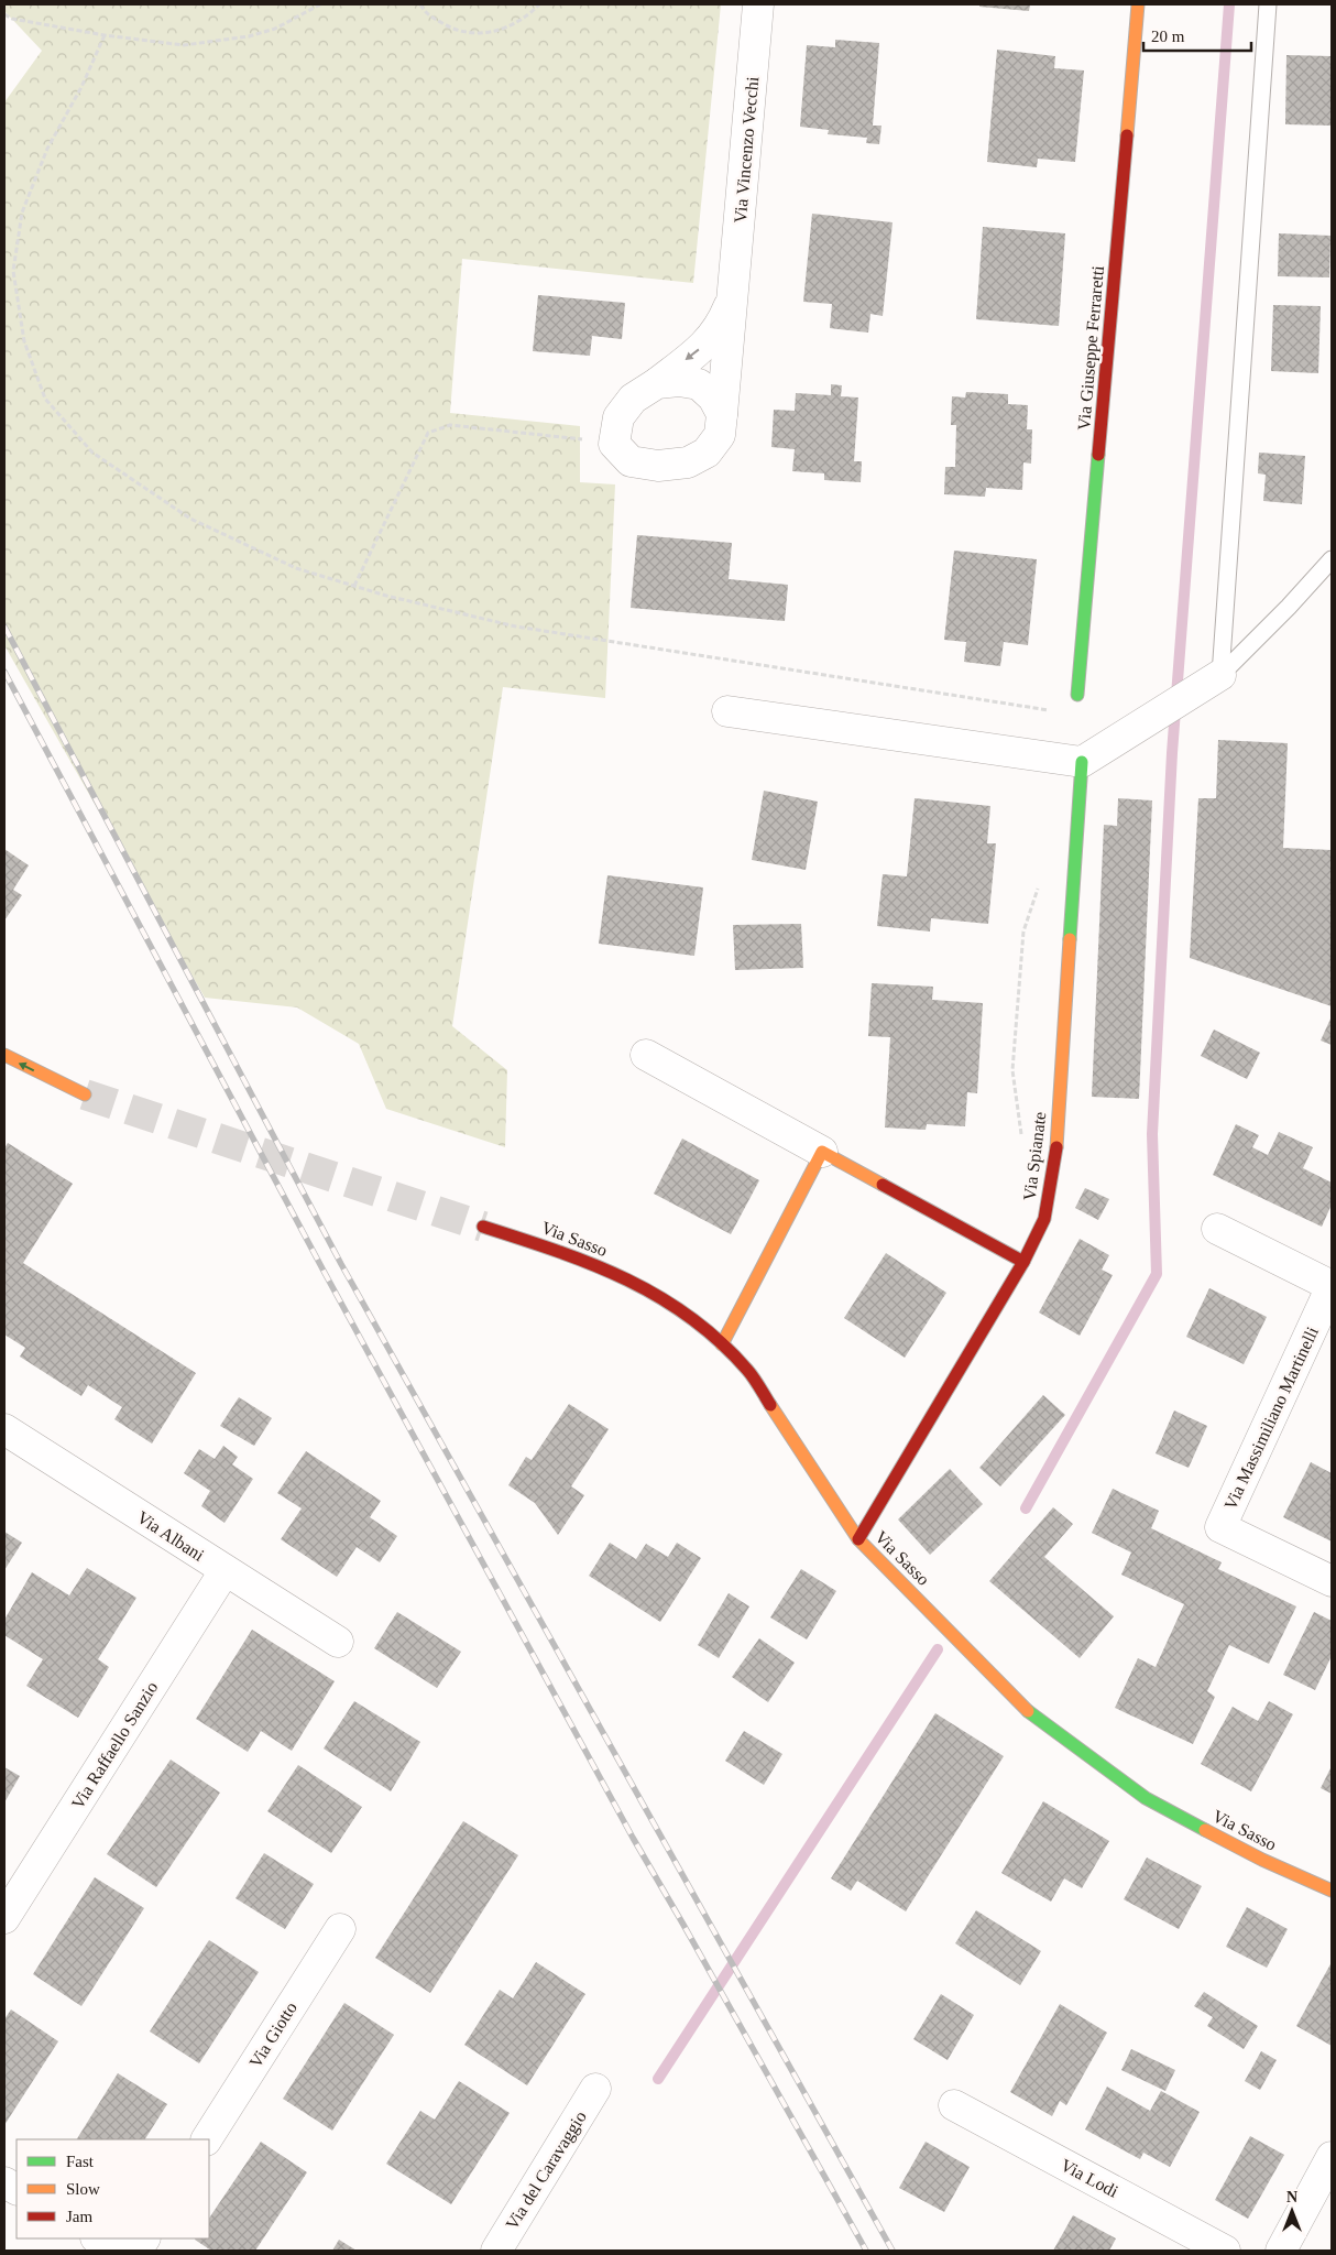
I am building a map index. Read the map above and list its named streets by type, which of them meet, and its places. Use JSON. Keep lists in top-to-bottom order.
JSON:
{
  "streets": {
    "street": [
      "Via Vincenzo Vecchi",
      "Via Giuseppe Ferraretti",
      "Via Spianate",
      "Via Sasso",
      "Via Massimiliano Martinelli",
      "Via Albani",
      "Via Raffaello Sanzio",
      "Via Giotto",
      "Via del Caravaggio",
      "Via Lodi"
    ]
  },
  "crossings": [
    ["Via Spianate", "Via Sasso"],
    ["Via Albani", "Via Raffaello Sanzio"]
  ],
  "legend": ["Fast", "Slow", "Jam"],
  "scale_bar": "20 m",
  "north": "top"
}
